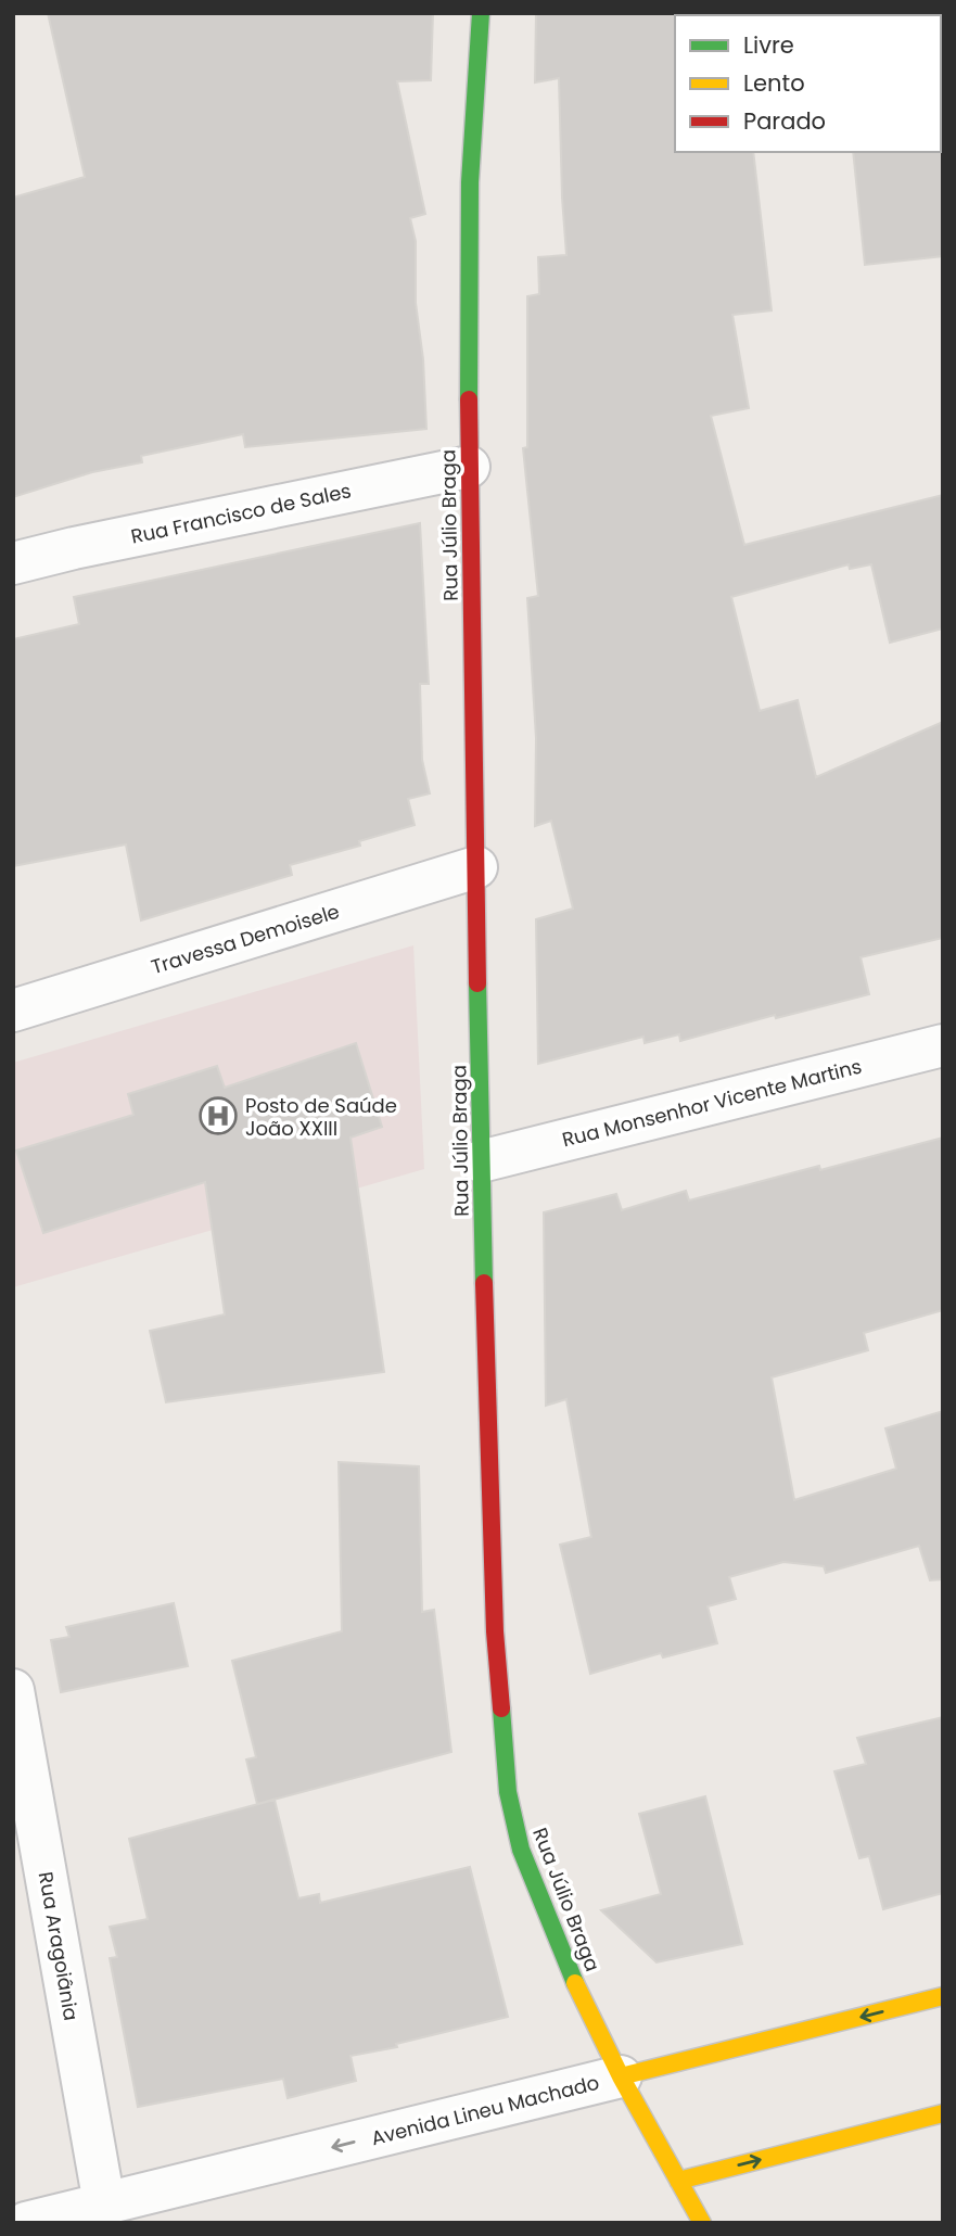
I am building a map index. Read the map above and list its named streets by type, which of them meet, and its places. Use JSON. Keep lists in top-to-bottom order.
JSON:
{
  "streets": {
    "street": [
      "Rua Francisco de Sales",
      "Rua Júlio Braga",
      "Travessa Demoisele",
      "Rua Monsenhor Vicente Martins",
      "Rua Aragoiânia",
      "Avenida Lineu Machado"
    ]
  },
  "crossings": [
    ["Rua Francisco de Sales", "Rua Júlio Braga"],
    ["Rua Júlio Braga", "Travessa Demoisele"],
    ["Rua Júlio Braga", "Rua Monsenhor Vicente Martins"],
    ["Rua Júlio Braga", "Avenida Lineu Machado"],
    ["Rua Aragoiânia", "Avenida Lineu Machado"]
  ],
  "places": {
    "hospital": ["Posto de Saúde João XXIII"]
  },
  "legend": ["Livre", "Lento", "Parado"]
}
